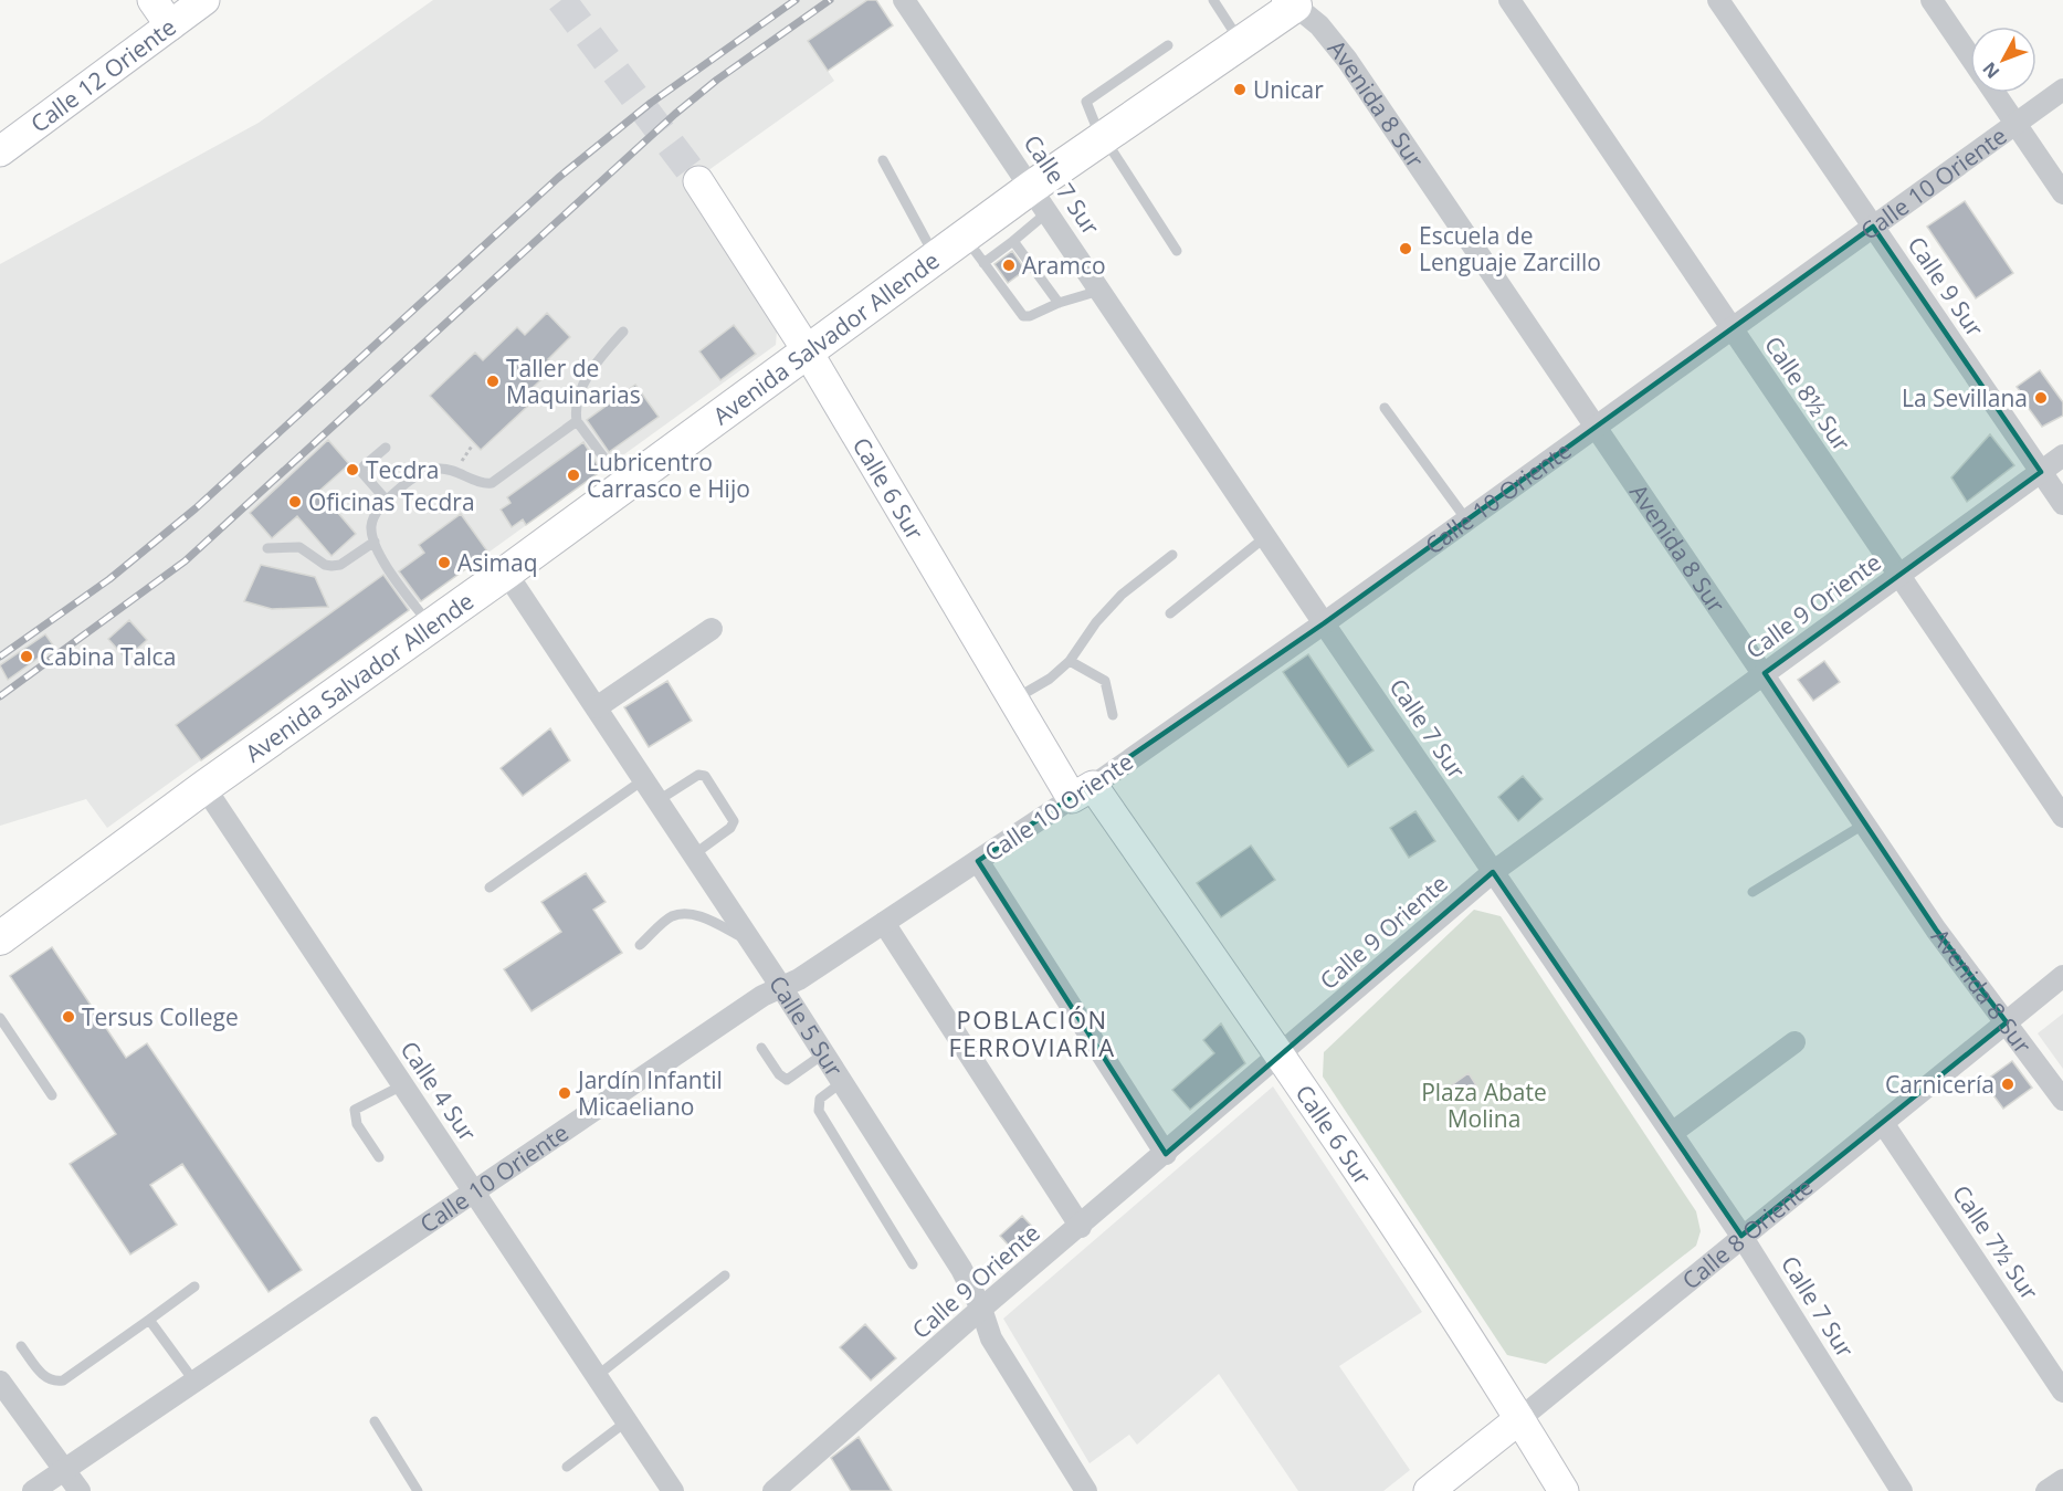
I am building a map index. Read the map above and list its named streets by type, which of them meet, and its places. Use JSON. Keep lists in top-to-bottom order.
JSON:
{
  "streets": {
    "main road": ["Avenida Salvador Allende"],
    "street": [
      "Calle 12 Oriente",
      "Avenida 8 Sur",
      "Calle 10 Oriente",
      "Calle 7 Sur",
      "Calle 9 Sur",
      "Calle 8½ Sur",
      "Calle 6 Sur",
      "Calle 9 Oriente",
      "Calle 5 Sur",
      "Calle 4 Sur",
      "Calle 8 Oriente",
      "Calle 7½ Sur"
    ]
  },
  "crossings": [
    ["Avenida 8 Sur", "Calle 10 Oriente"],
    ["Avenida 8 Sur", "Avenida Salvador Allende"],
    ["Avenida 8 Sur", "Calle 9 Oriente"],
    ["Avenida 8 Sur", "Calle 8 Oriente"],
    ["Calle 10 Oriente", "Calle 7 Sur"],
    ["Calle 10 Oriente", "Calle 9 Sur"],
    ["Calle 10 Oriente", "Calle 8½ Sur"],
    ["Calle 10 Oriente", "Calle 6 Sur"],
    ["Calle 10 Oriente", "Calle 5 Sur"],
    ["Calle 10 Oriente", "Calle 4 Sur"],
    ["Calle 7 Sur", "Avenida Salvador Allende"],
    ["Calle 7 Sur", "Calle 9 Oriente"],
    ["Calle 7 Sur", "Calle 8 Oriente"],
    ["Calle 9 Sur", "Calle 9 Oriente"],
    ["Avenida Salvador Allende", "Calle 6 Sur"],
    ["Avenida Salvador Allende", "Calle 5 Sur"],
    ["Avenida Salvador Allende", "Calle 4 Sur"],
    ["Calle 8½ Sur", "Calle 9 Oriente"],
    ["Calle 6 Sur", "Calle 9 Oriente"],
    ["Calle 6 Sur", "Calle 8 Oriente"],
    ["Calle 9 Oriente", "Calle 5 Sur"],
    ["Calle 8 Oriente", "Calle 7½ Sur"]
  ],
  "districts": ["POBLACIÓN FERROVIARIA"],
  "parks": ["Plaza Abate Molina"],
  "places": [
    "Unicar",
    "Escuela de Lenguaje Zarcillo",
    "Aramco",
    "Taller de Maquinarias",
    "La Sevillana",
    "Tecdra",
    "Lubricentro Carrasco e Hijo",
    "Oficinas Tecdra",
    "Asimaq",
    "Cabina Talca",
    "Tersus College",
    "Carnicería",
    "Jardín Infantil Micaeliano"
  ],
  "north": "bottom left"
}
